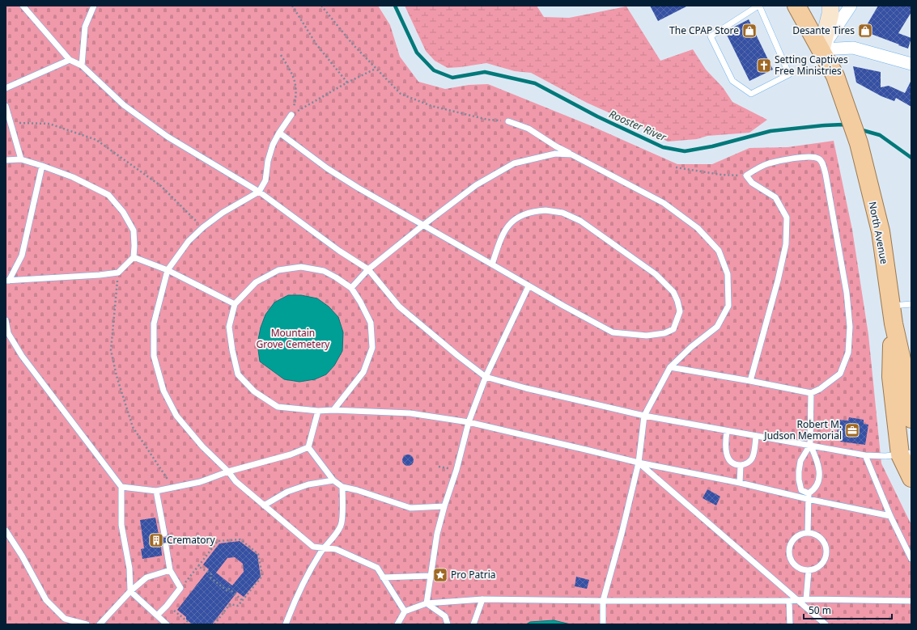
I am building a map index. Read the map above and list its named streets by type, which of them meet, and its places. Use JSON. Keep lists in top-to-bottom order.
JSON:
{
  "streets": {
    "main road": ["North Avenue"]
  },
  "water": ["Rooster River"],
  "parks": ["Mountain Grove Cemetery"],
  "places": {
    "shop": ["The CPAP Store", "Desante Tires"],
    "church": ["Setting Captives Free Ministries"],
    "office": ["Robert M. Judson Memorial"],
    "building": ["Crematory"],
    "place": ["Pro Patria"]
  },
  "scale_bar": "50 m"
}
